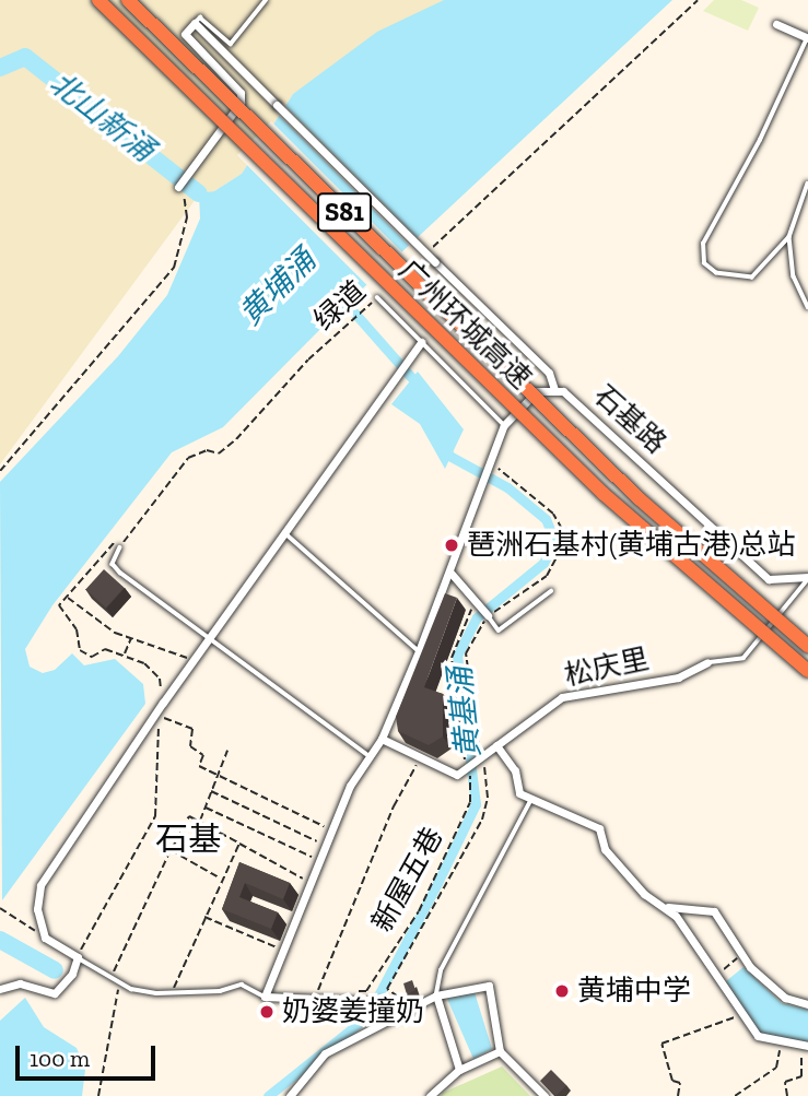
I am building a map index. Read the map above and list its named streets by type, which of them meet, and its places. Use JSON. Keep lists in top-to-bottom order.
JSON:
{
  "streets": {
    "highway": ["S81", "广州环城高速"],
    "street": ["石基路", "松庆里"],
    "path": ["绿道", "新屋五巷"]
  },
  "crossings": [
    ["松庆里", "新屋五巷"]
  ],
  "districts": ["石基"],
  "water": ["北山新涌", "黄埔涌", "黄基涌"],
  "places": ["琶洲石基村(黄埔古港)总站", "黄埔中学", "奶婆姜撞奶"],
  "scale_bar": "100 m"
}
